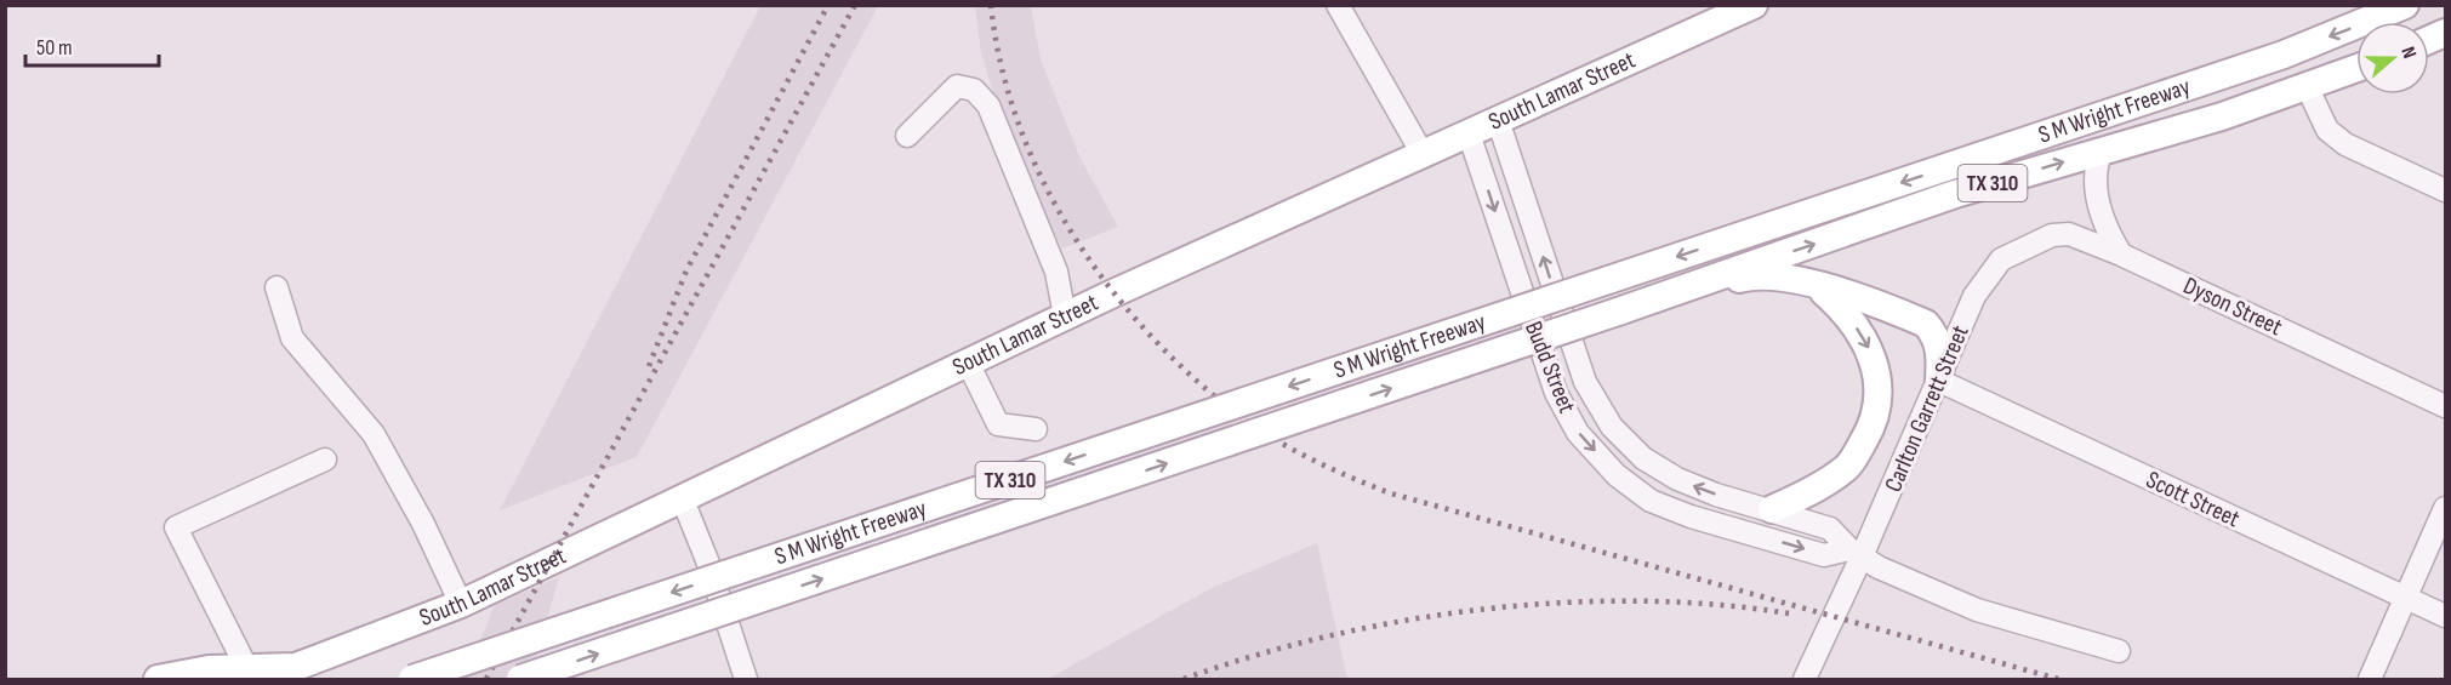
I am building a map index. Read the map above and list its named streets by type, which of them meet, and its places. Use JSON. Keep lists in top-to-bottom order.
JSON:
{
  "streets": {
    "main road": ["South Lamar Street", "S M Wright Freeway", "TX 310"],
    "street": [
      "Dyson Street",
      "Budd Street",
      "Carlton Garrett Street",
      "Scott Street"
    ]
  },
  "crossings": [
    ["South Lamar Street", "Budd Street"],
    ["Dyson Street", "Carlton Garrett Street"],
    ["Budd Street", "Carlton Garrett Street"],
    ["Carlton Garrett Street", "Scott Street"]
  ],
  "scale_bar": "50 m",
  "north": "right"
}
